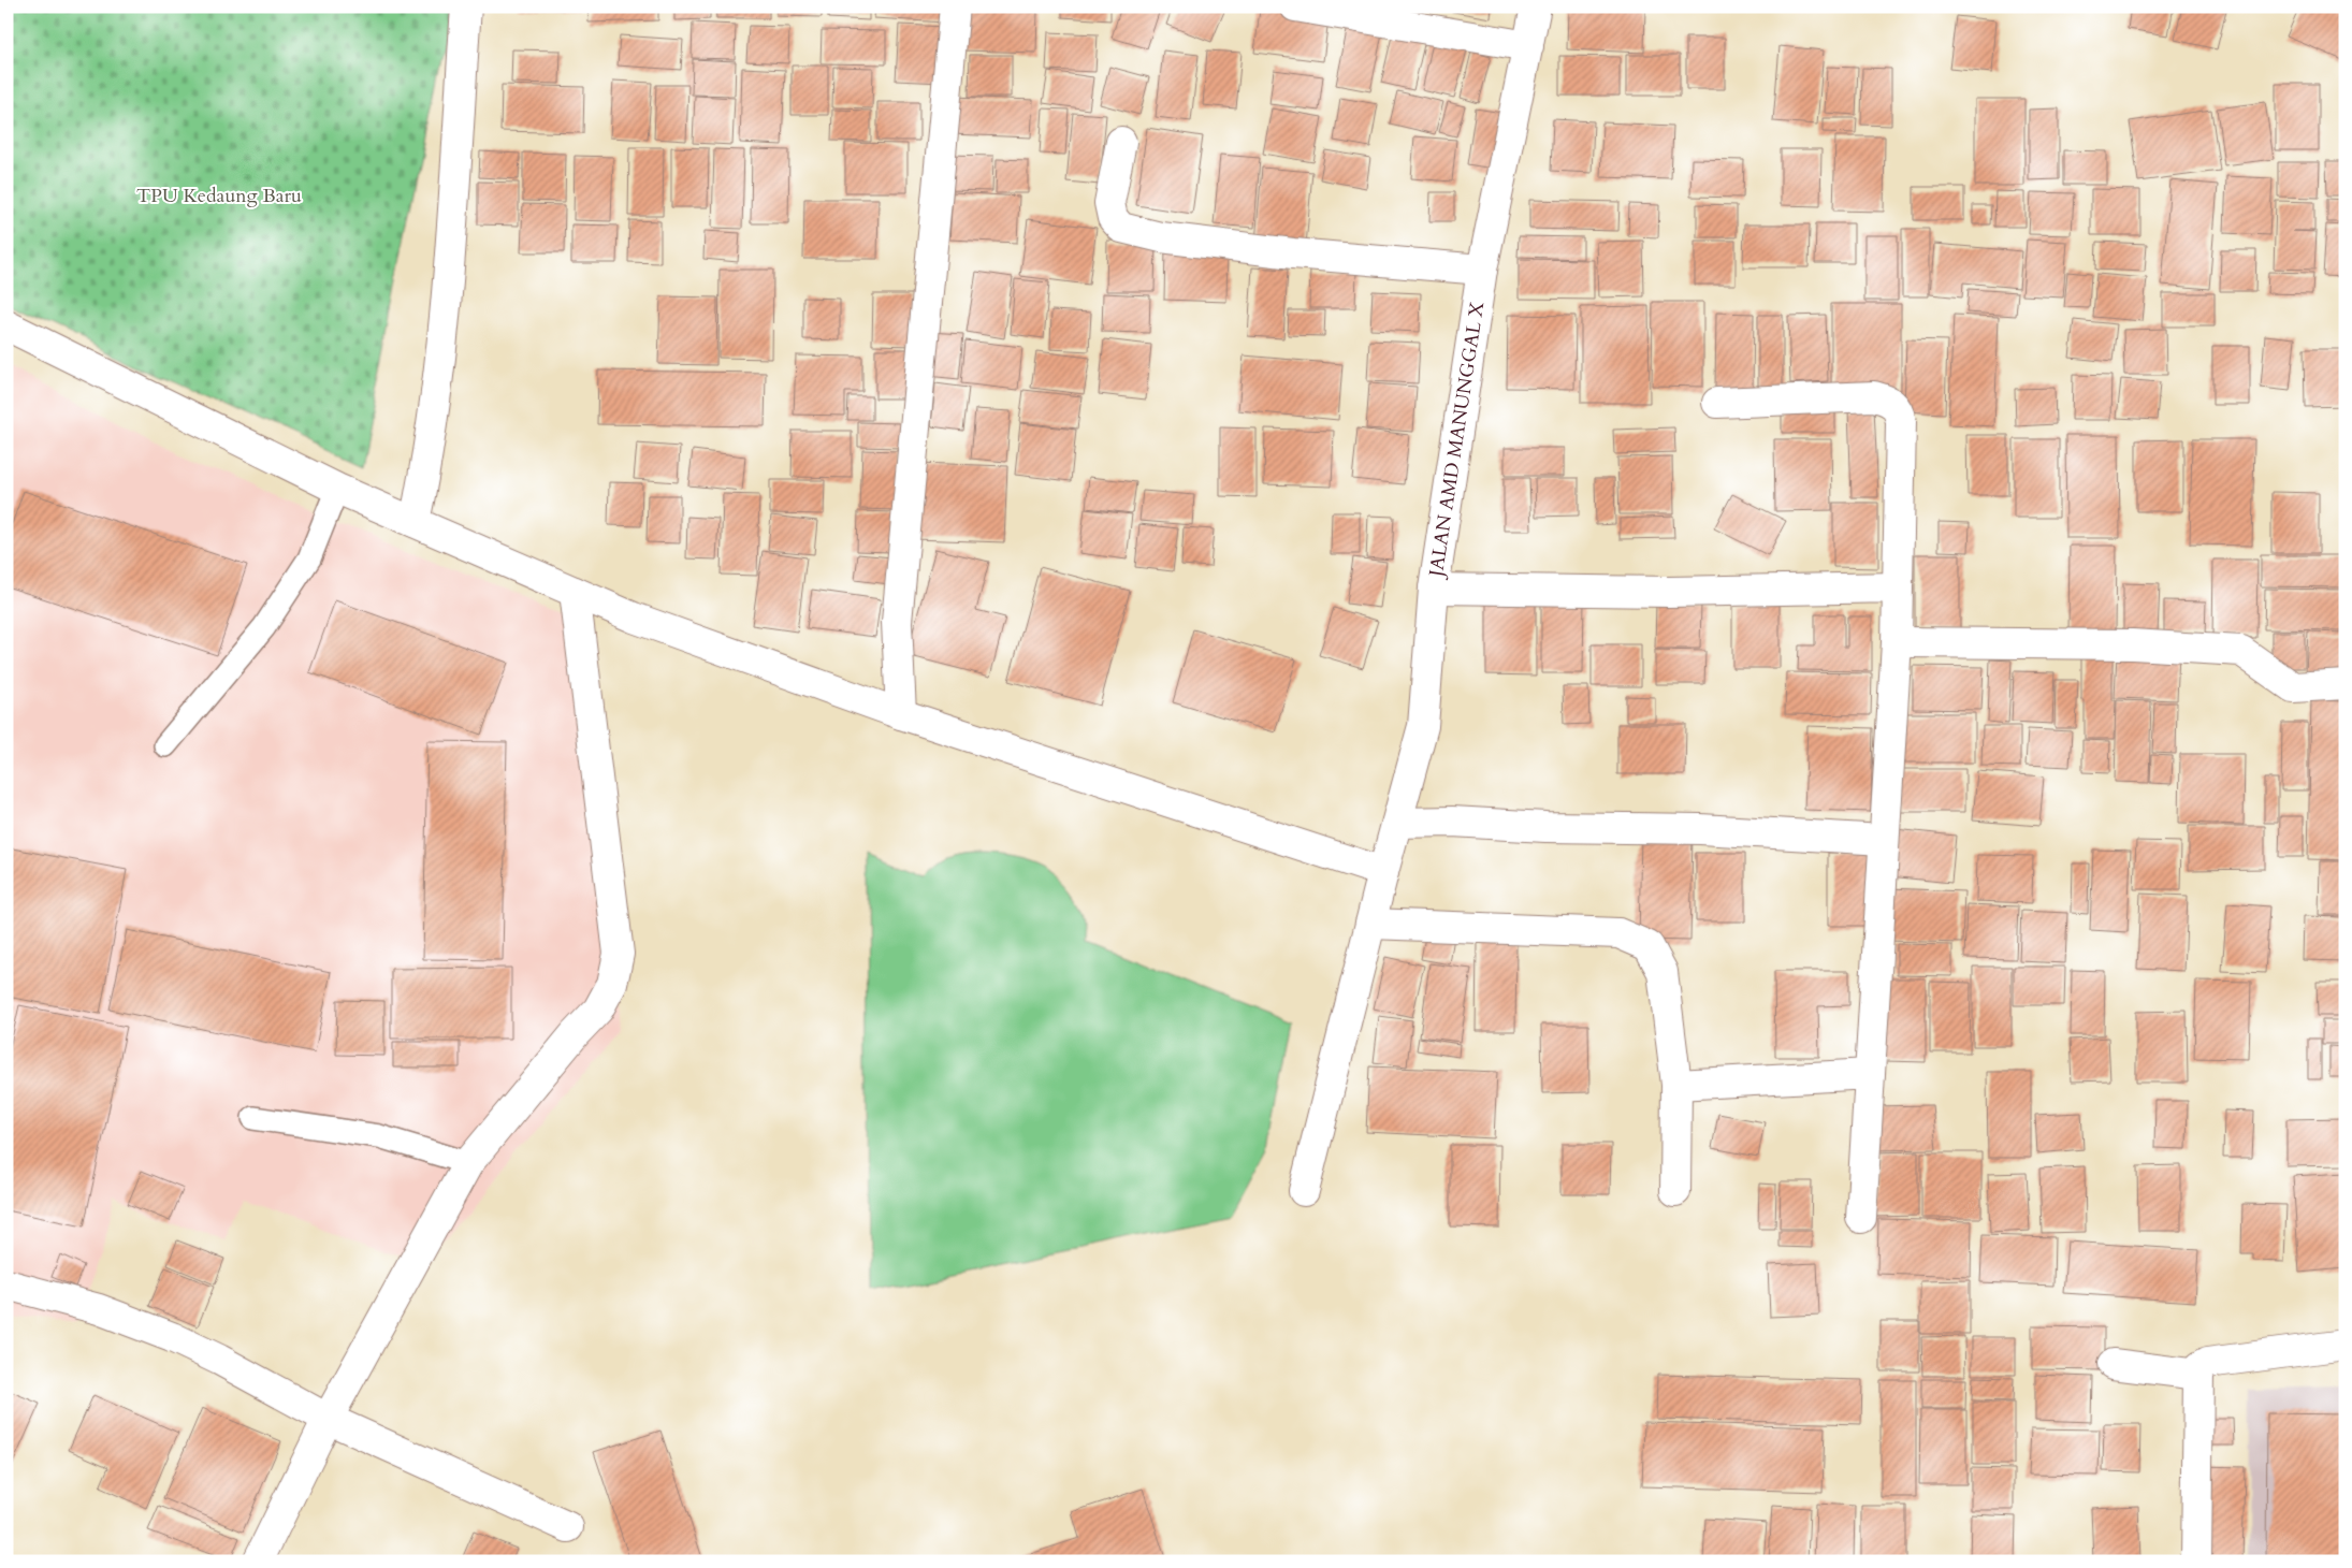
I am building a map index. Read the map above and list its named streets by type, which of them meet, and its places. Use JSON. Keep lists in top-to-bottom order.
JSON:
{
  "streets": {
    "street": ["JALAN AMD MANUNGGAL X"]
  },
  "parks": ["TPU Kedaung Baru"]
}
